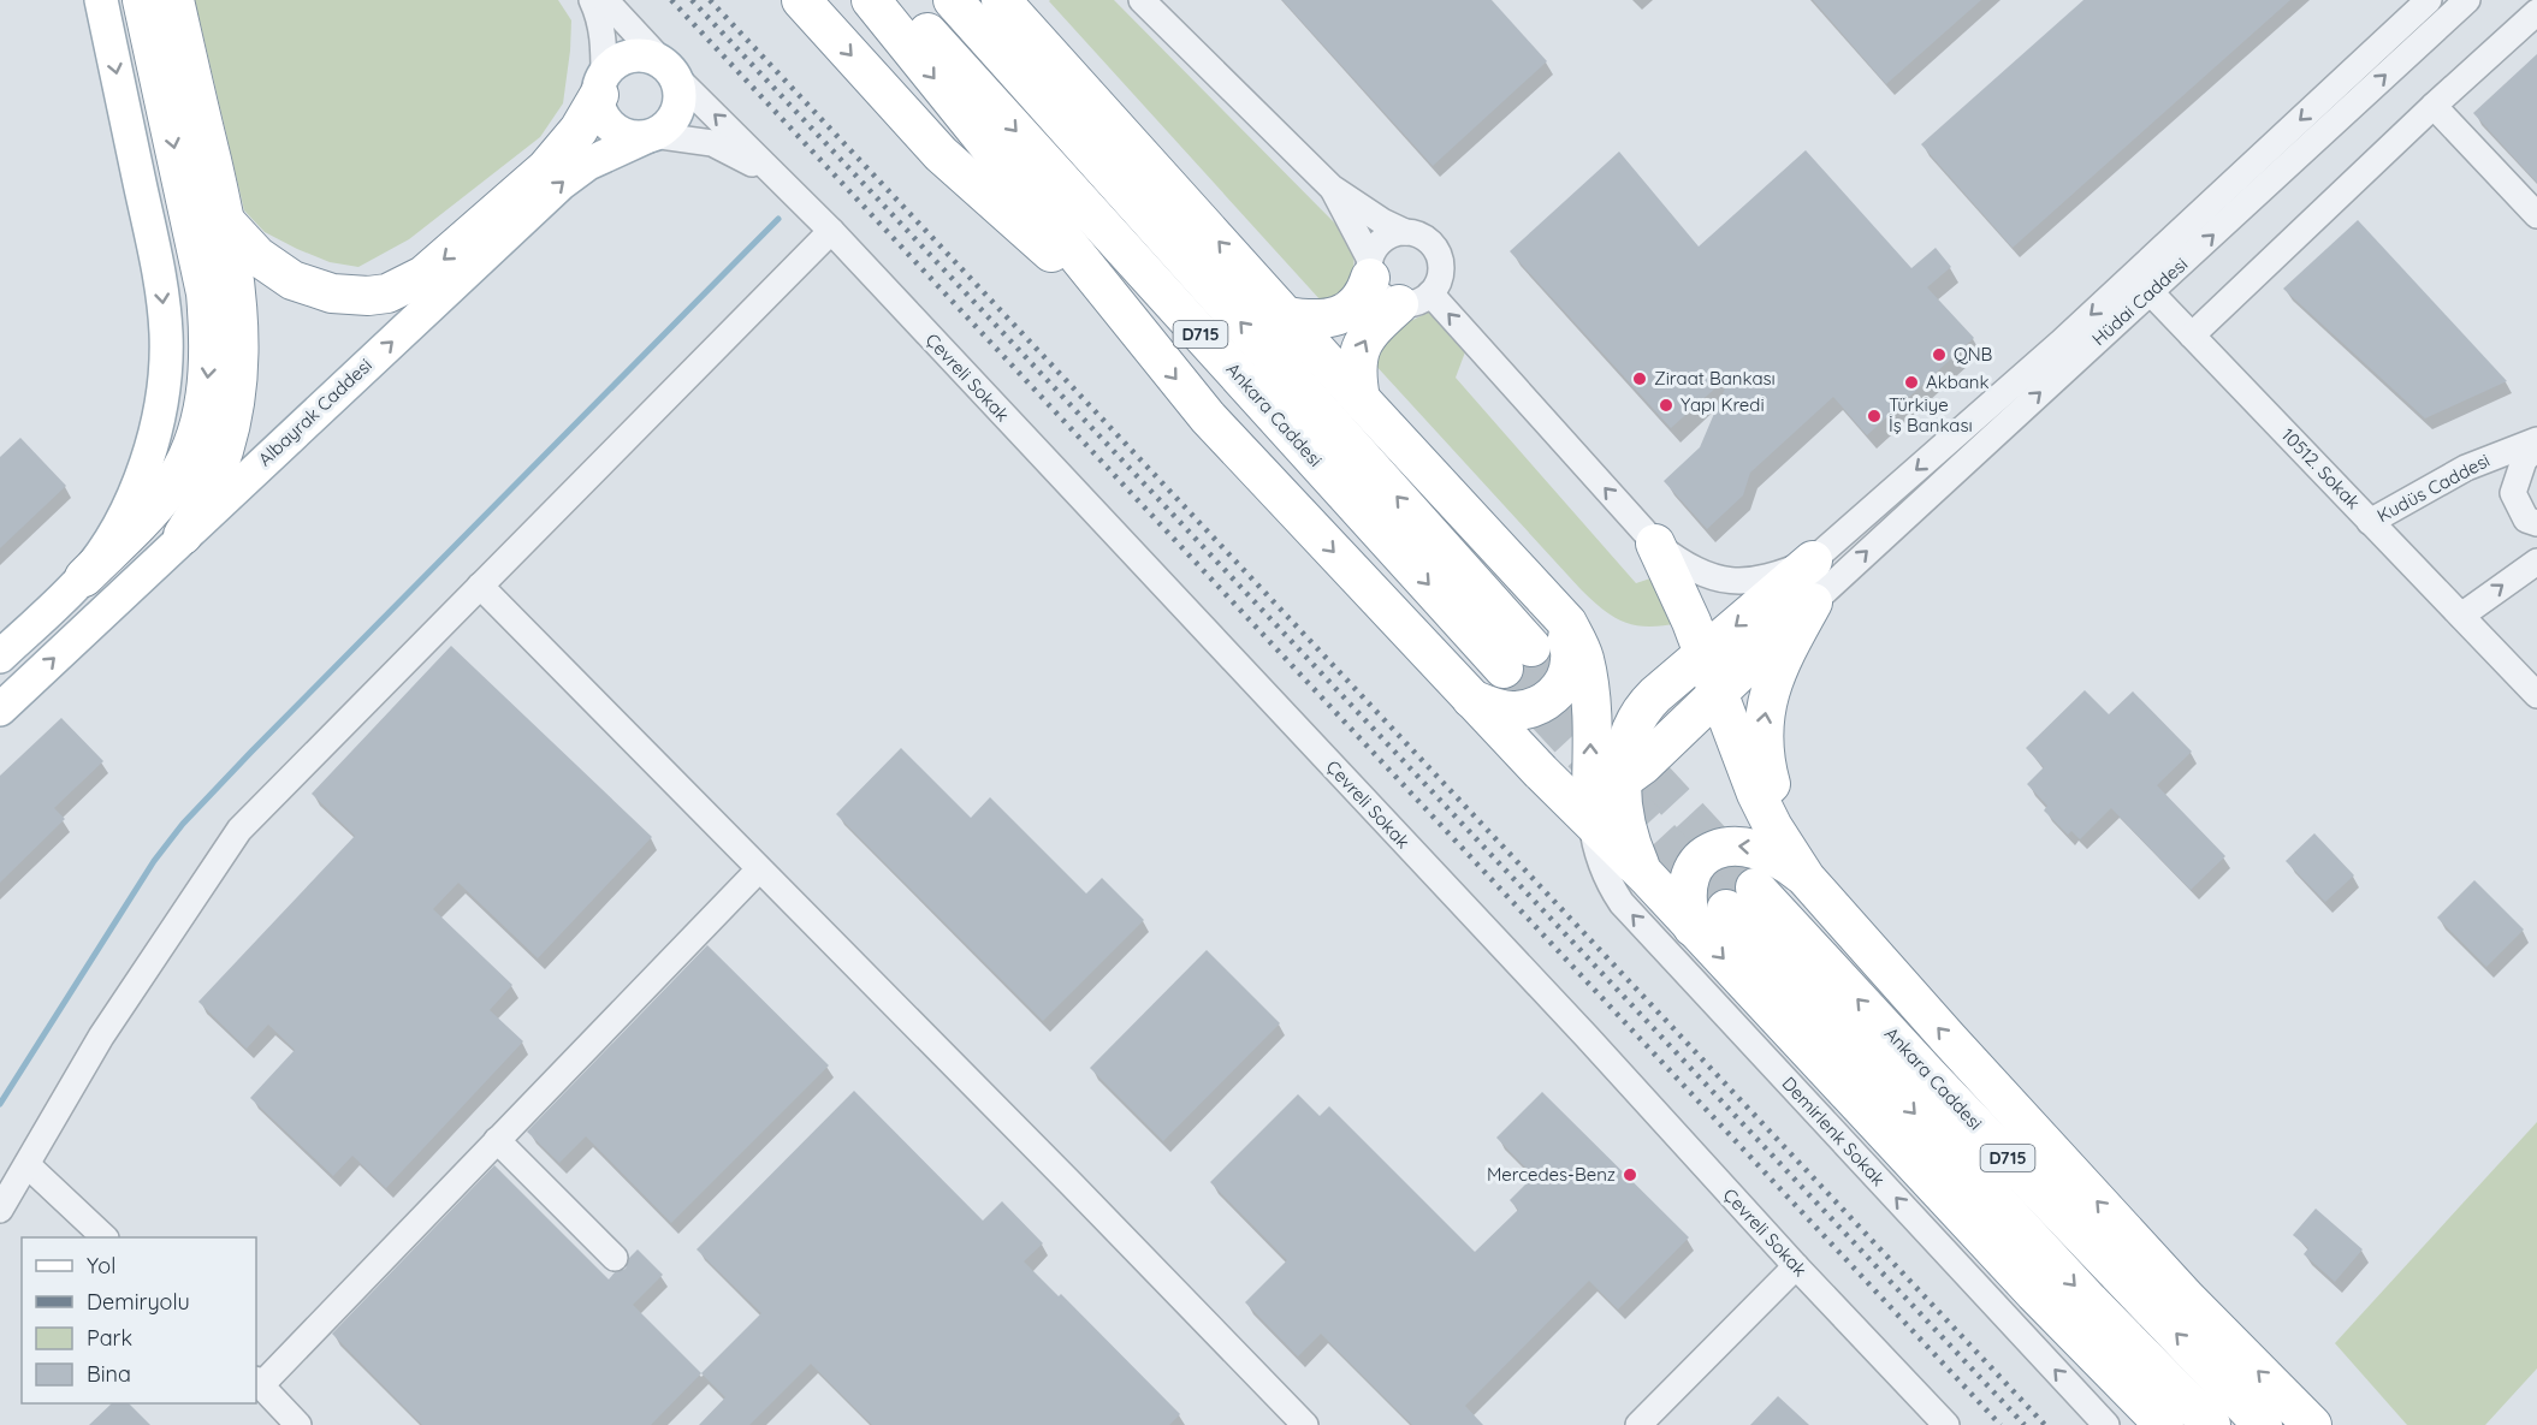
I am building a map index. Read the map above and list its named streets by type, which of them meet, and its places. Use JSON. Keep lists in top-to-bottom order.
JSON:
{
  "streets": {
    "highway": ["D715", "Ankara Caddesi"],
    "main road": ["Albayrak Caddesi"],
    "street": [
      "Hüdai Caddesi",
      "Çevreli Sokak",
      "10512. Sokak",
      "Kudüs Caddesi",
      "Demirlenk Sokak"
    ]
  },
  "crossings": [
    ["Hüdai Caddesi", "10512. Sokak"],
    ["10512. Sokak", "Kudüs Caddesi"]
  ],
  "one_way": ["Albayrak Caddesi", "Demirlenk Sokak"],
  "places": [
    "QNB",
    "Ziraat Bankası",
    "Akbank",
    "Yapı Kredi",
    "Türkiye İş Bankası",
    "Mercedes-Benz"
  ],
  "legend": [
    "Yol",
    "Demiryolu",
    "Park",
    "Bina"
  ]
}
